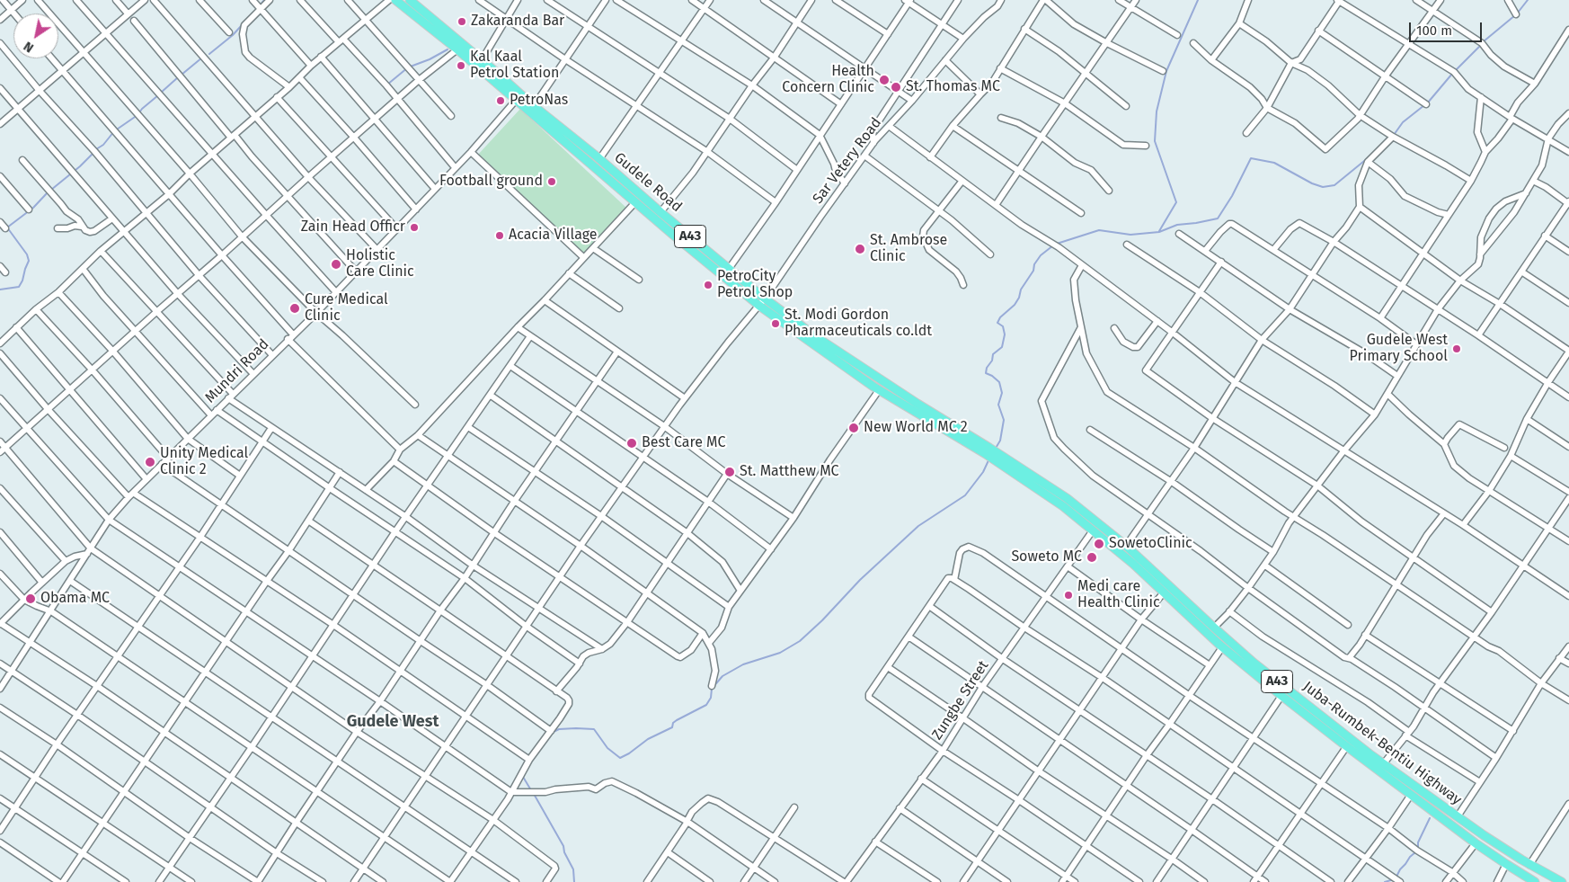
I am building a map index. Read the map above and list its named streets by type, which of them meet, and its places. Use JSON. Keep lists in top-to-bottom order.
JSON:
{
  "streets": {
    "highway": ["Gudele Road", "A43", "Juba-Rumbek-Bentiu Highway"],
    "street": ["Sar Vetery Road", "Mundri Road", "Zungbe Street"]
  },
  "crossings": [
    ["Sar Vetery Road", "Gudele Road"],
    ["Gudele Road", "A43"],
    ["Gudele Road", "Mundri Road"],
    ["A43", "Juba-Rumbek-Bentiu Highway"],
    ["Zungbe Street", "Juba-Rumbek-Bentiu Highway"]
  ],
  "districts": ["Gudele West"],
  "places": [
    "Zakaranda Bar",
    "Kal Kaal Petrol Station",
    "Health Concern Clinic",
    "St. Thomas MC",
    "PetroNas",
    "Football ground",
    "Zain Head Officr",
    "Acacia Village",
    "St. Ambrose Clinic",
    "Holistic Care Clinic",
    "PetroCity Petrol Shop",
    "Cure Medical Clinic",
    "St. Modi Gordon Pharmaceuticals co.ldt",
    "Gudele West Primary School",
    "New World MC 2",
    "Best Care MC",
    "Unity Medical Clinic 2",
    "St. Matthew MC",
    "SowetoClinic",
    "Soweto MC",
    "Medi care Health Clinic",
    "Obama MC"
  ],
  "scale_bar": "100 m",
  "north": "bottom left"
}
